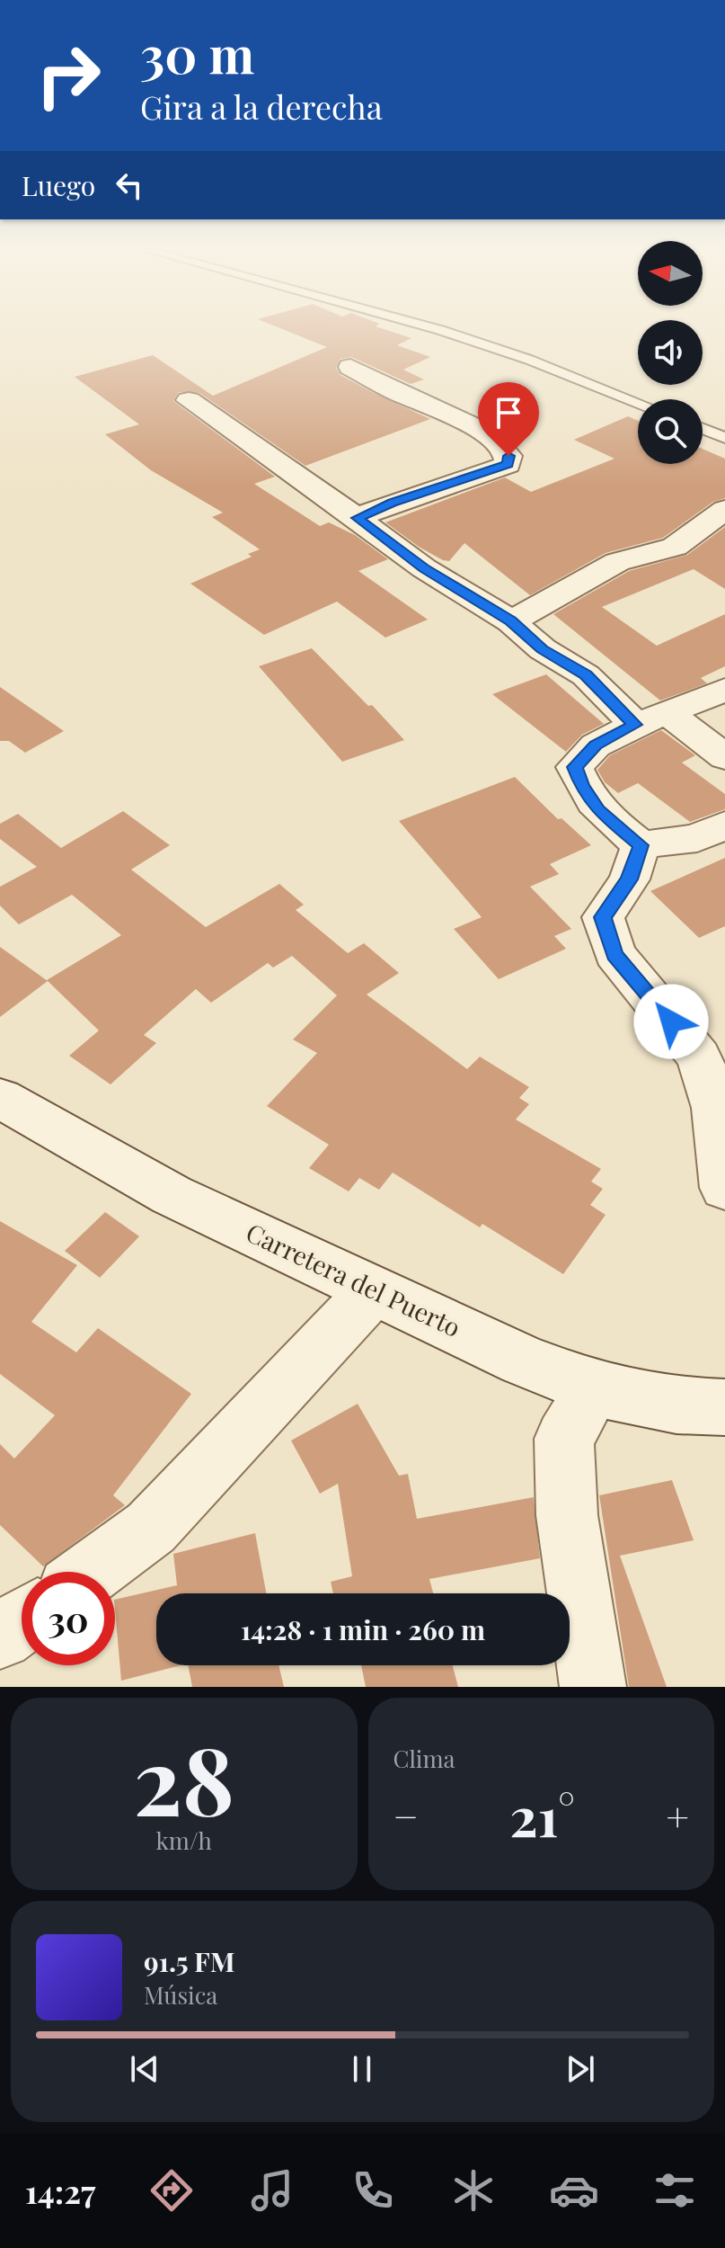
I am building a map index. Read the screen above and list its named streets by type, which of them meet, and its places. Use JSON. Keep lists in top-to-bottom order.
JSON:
{
  "streets": {
    "street": ["Carretera del Puerto"]
  },
  "north": "left",
  "page": {
    "turn": ["30 m", "Gira a la derecha"],
    "then": "Luego",
    "limit": "30",
    "trip": "14:28 · 1 min · 260 m",
    "tile": [
      ["28", "km/h"],
      "Clima"
    ],
    "heat": ["−", "21°", "+"],
    "song": ["91.5 FM", "Música"],
    "tabs": "14:27"
  }
}
